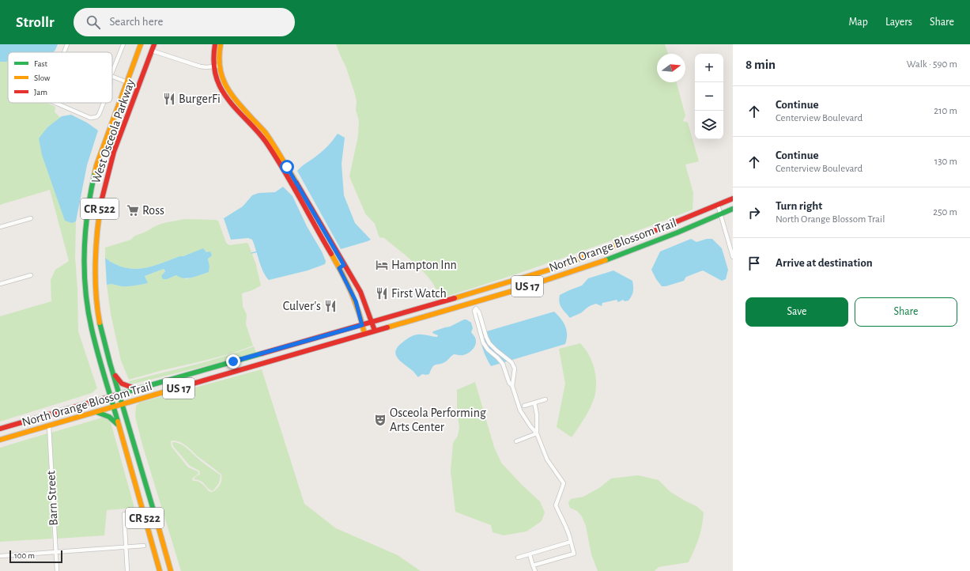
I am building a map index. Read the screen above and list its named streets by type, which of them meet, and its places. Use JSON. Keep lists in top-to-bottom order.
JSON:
{
  "streets": {
    "main road": [
      "West Osceola Parkway",
      "CR 522",
      "North Orange Blossom Trail",
      "US 17"
    ],
    "street": ["Barn Street"]
  },
  "crossings": [
    ["West Osceola Parkway", "CR 522"],
    ["West Osceola Parkway", "North Orange Blossom Trail"],
    ["CR 522", "North Orange Blossom Trail"],
    ["North Orange Blossom Trail", "US 17"],
    ["North Orange Blossom Trail", "Barn Street"]
  ],
  "places": {
    "restaurant": ["BurgerFi", "First Watch", "Culver's"],
    "supermarket": ["Ross"],
    "hotel": ["Hampton Inn"],
    "theatre": ["Osceola Performing Arts Center"]
  },
  "legend": ["Fast", "Slow", "Jam"],
  "scale_bar": "100 m",
  "north": "right",
  "page": {
    "header": "Strollr",
    "search": "Search here",
    "nav": ["Map", "Layers", "Share"],
    "heading": ["8 min", "Walk · 590 m"],
    "map_buttons": ["+", "−"],
    "list": [
      ["Continue", "Centerview Boulevard", "210 m"],
      ["Continue", "Centerview Boulevard", "130 m"],
      ["Turn right", "North Orange Blossom Trail", "250 m"],
      "Arrive at destination"
    ],
    "buttons": ["Save", "Share"],
    "scale": "100 m"
  }
}
